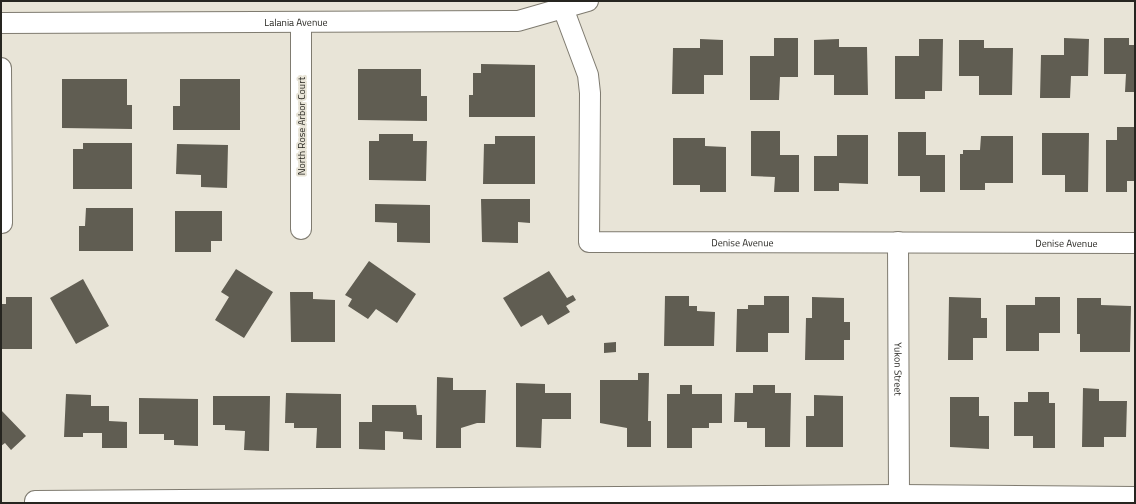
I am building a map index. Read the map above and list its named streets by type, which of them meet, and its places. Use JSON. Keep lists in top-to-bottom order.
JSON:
{
  "streets": {
    "street": [
      "Lalania Avenue",
      "North Rose Arbor Court",
      "Denise Avenue",
      "Yukon Street"
    ]
  },
  "crossings": [
    ["Lalania Avenue", "North Rose Arbor Court"],
    ["Lalania Avenue", "Denise Avenue"],
    ["Denise Avenue", "Yukon Street"]
  ]
}
